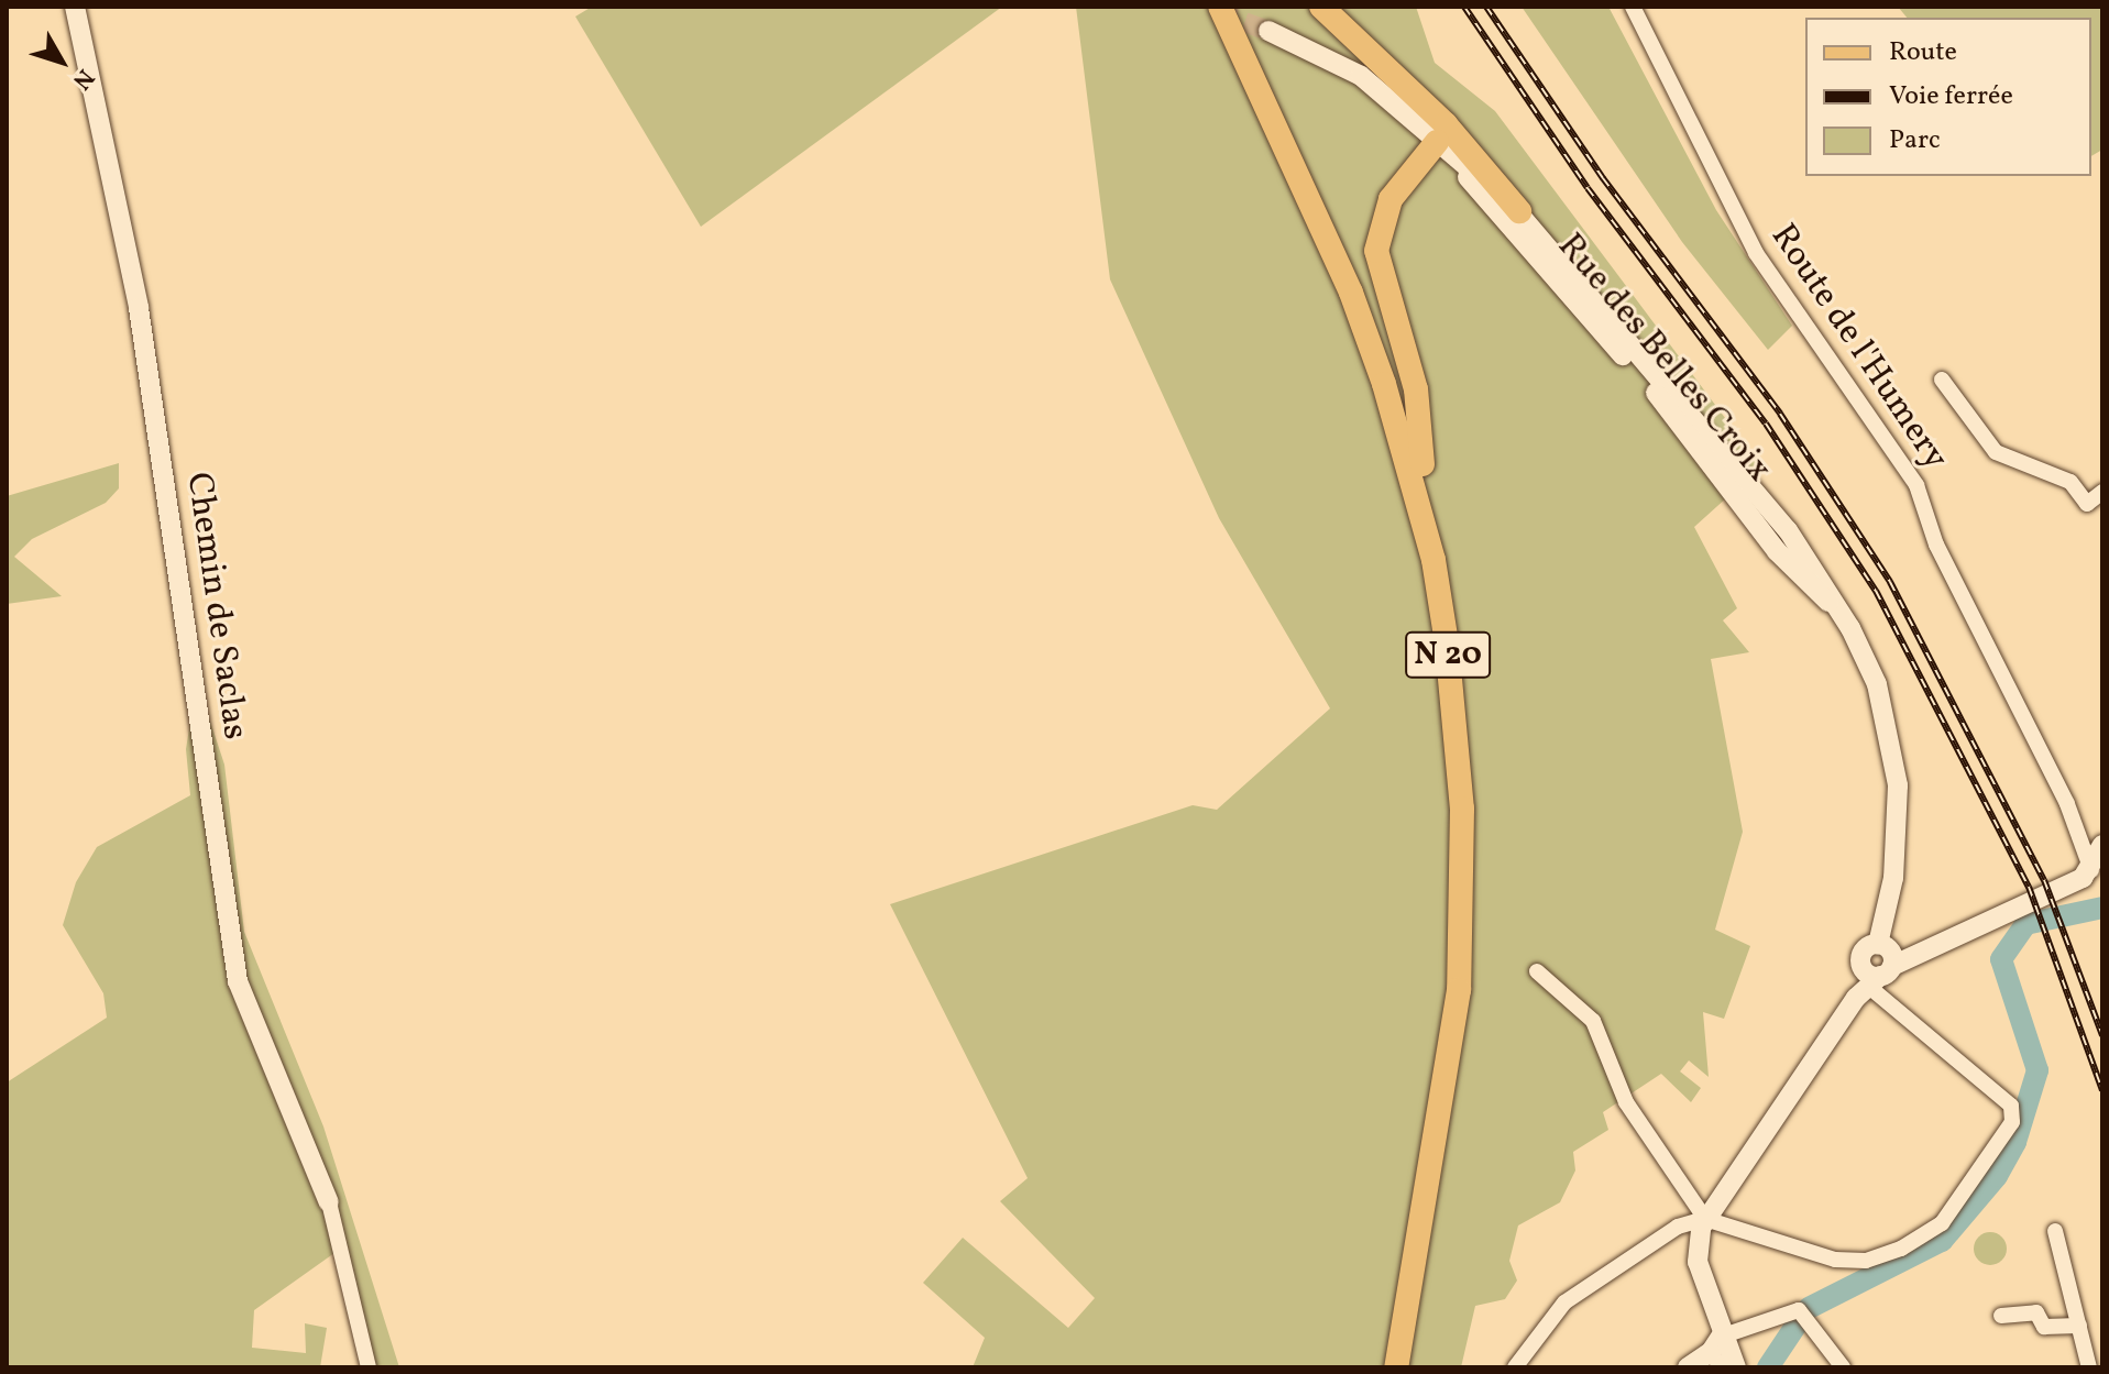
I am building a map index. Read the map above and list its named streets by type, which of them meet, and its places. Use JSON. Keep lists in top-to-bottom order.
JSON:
{
  "streets": {
    "main road": ["Rue des Belles Croix", "Chemin de Saclas", "N 20"],
    "street": ["Route de l'Humery"]
  },
  "legend": ["Route", "Voie ferrée", "Parc"],
  "north": "bottom right"
}
